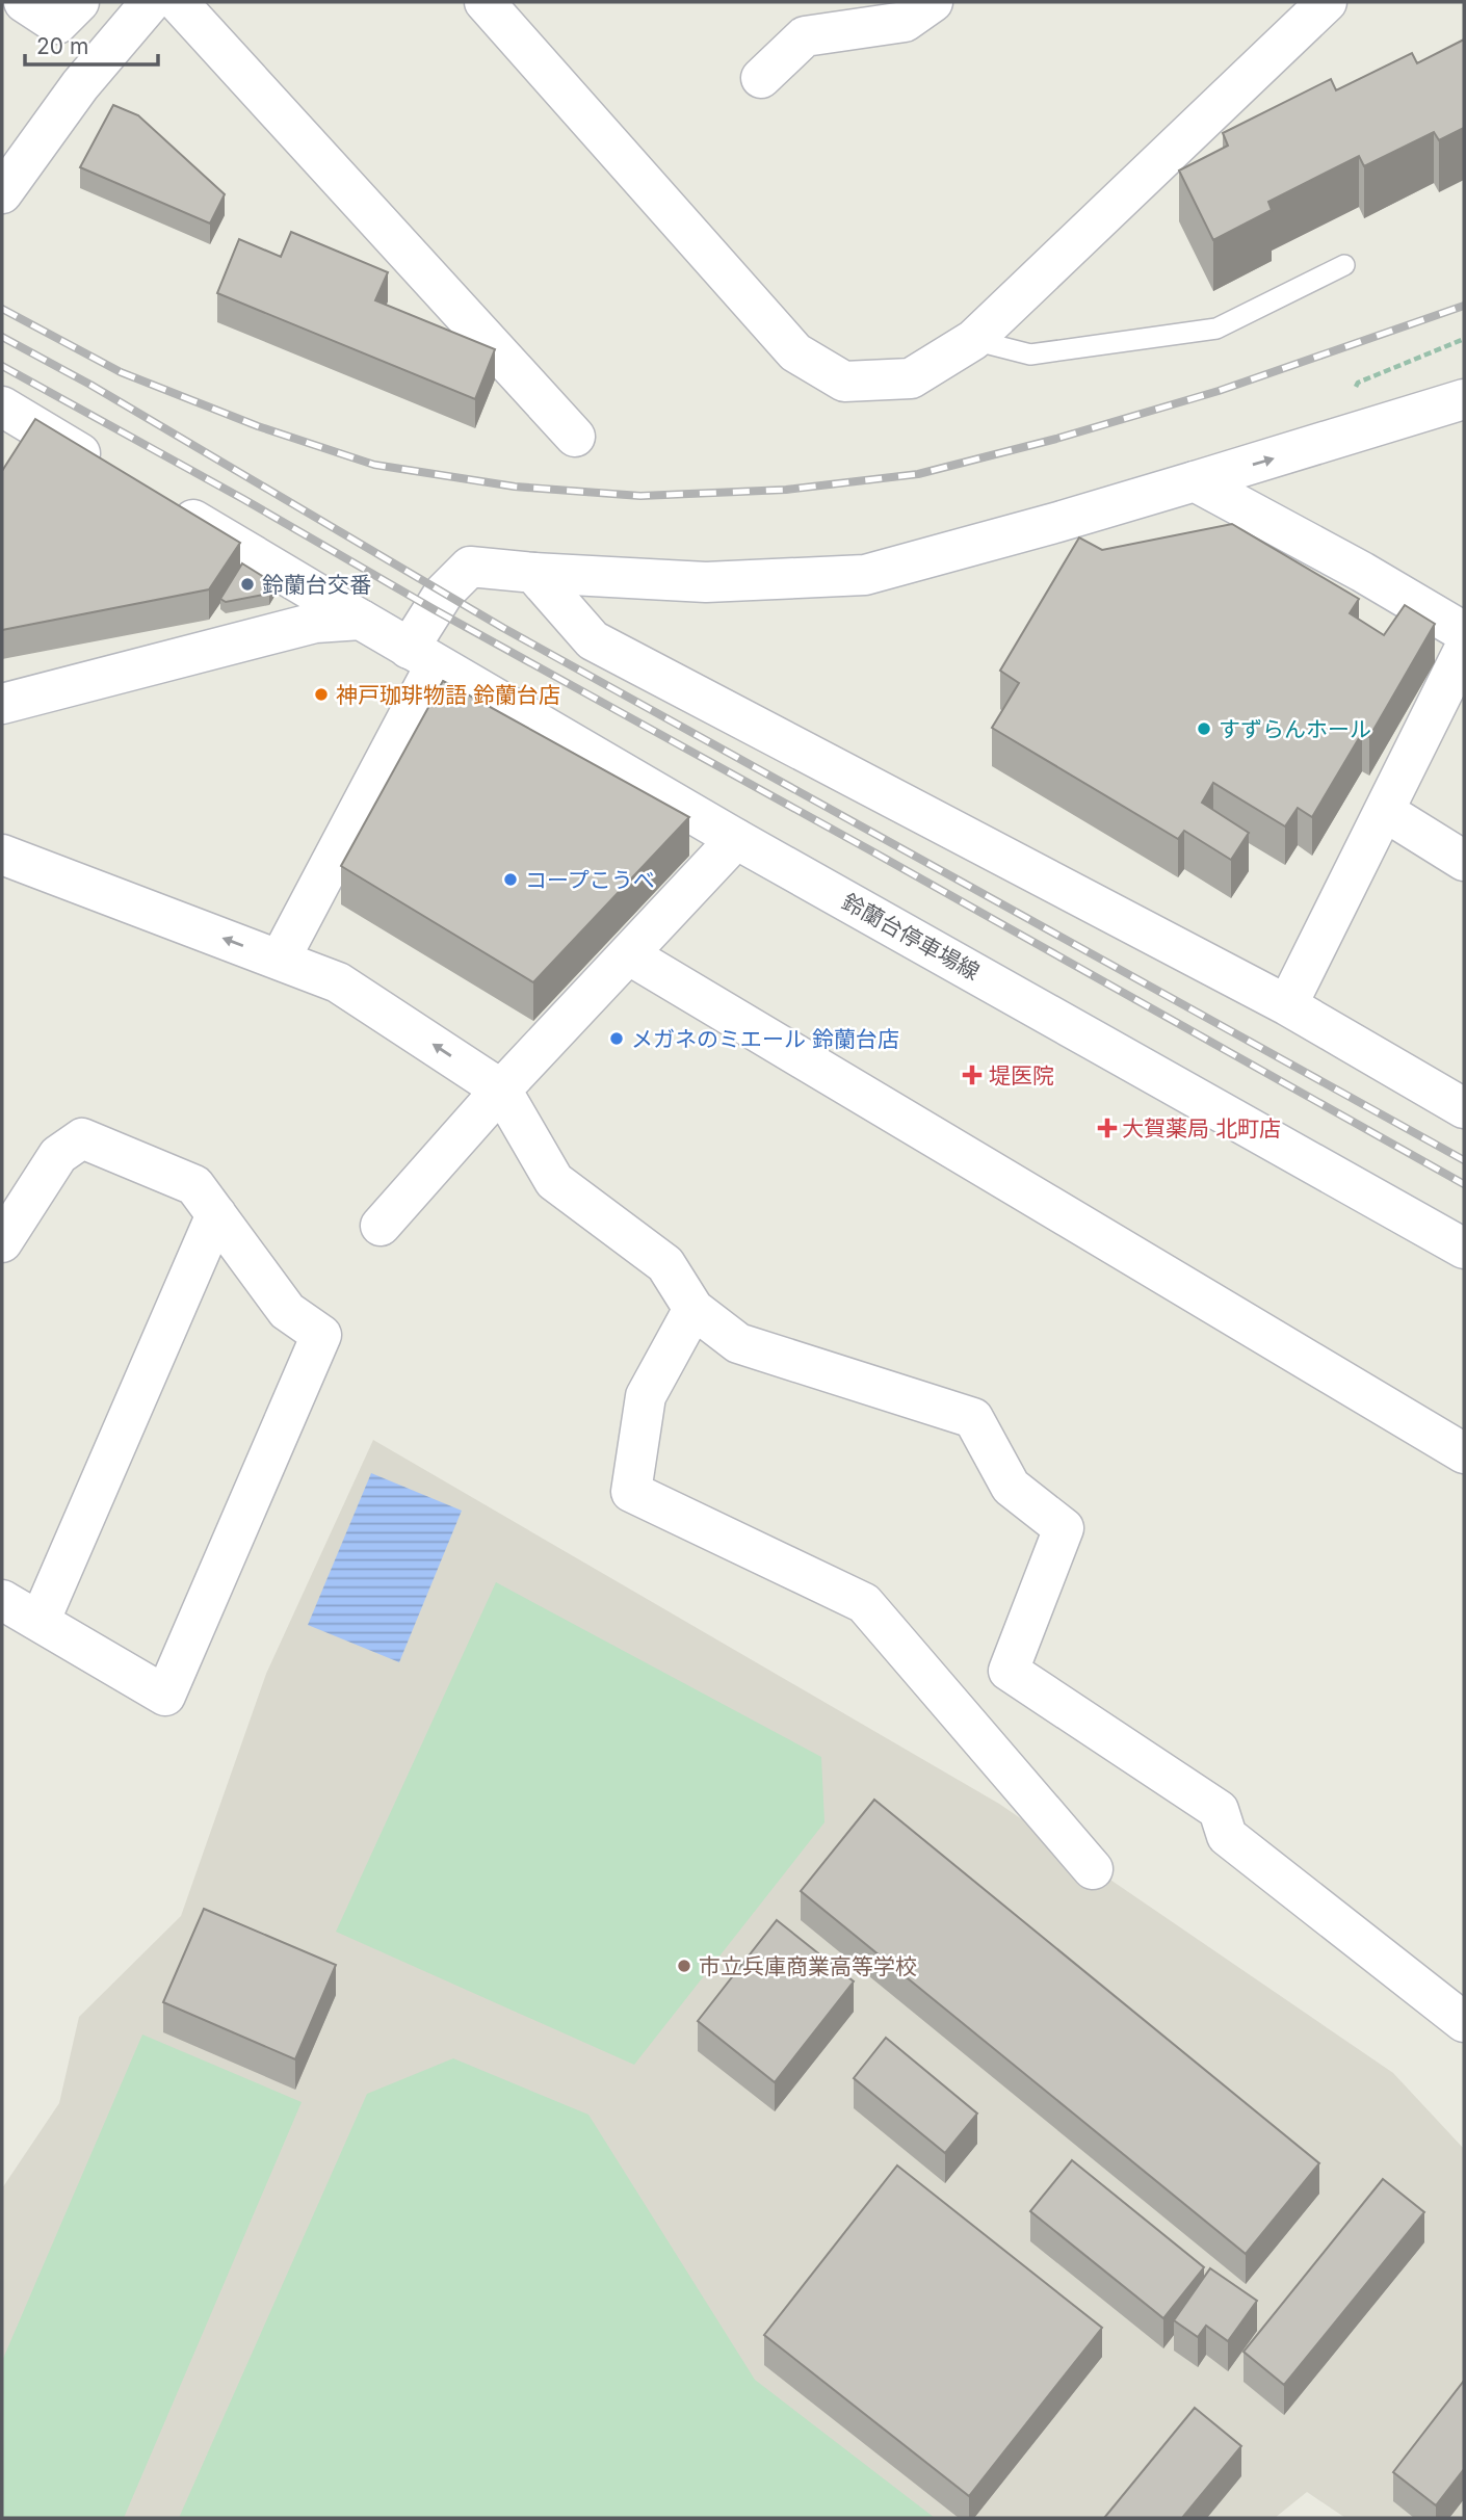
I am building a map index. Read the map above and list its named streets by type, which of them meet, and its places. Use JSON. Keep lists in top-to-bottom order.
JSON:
{
  "streets": {
    "street": ["鈴蘭台停車場線"]
  },
  "places": {
    "other": [
      "鈴蘭台交番",
      "神戸珈琲物語 鈴蘭台店",
      "すずらんホール",
      "コープこうべ",
      "メガネのミエール 鈴蘭台店",
      "市立兵庫商業高等学校"
    ],
    "health": ["堤医院", "大賀薬局 北町店"]
  },
  "scale_bar": "20 m"
}
